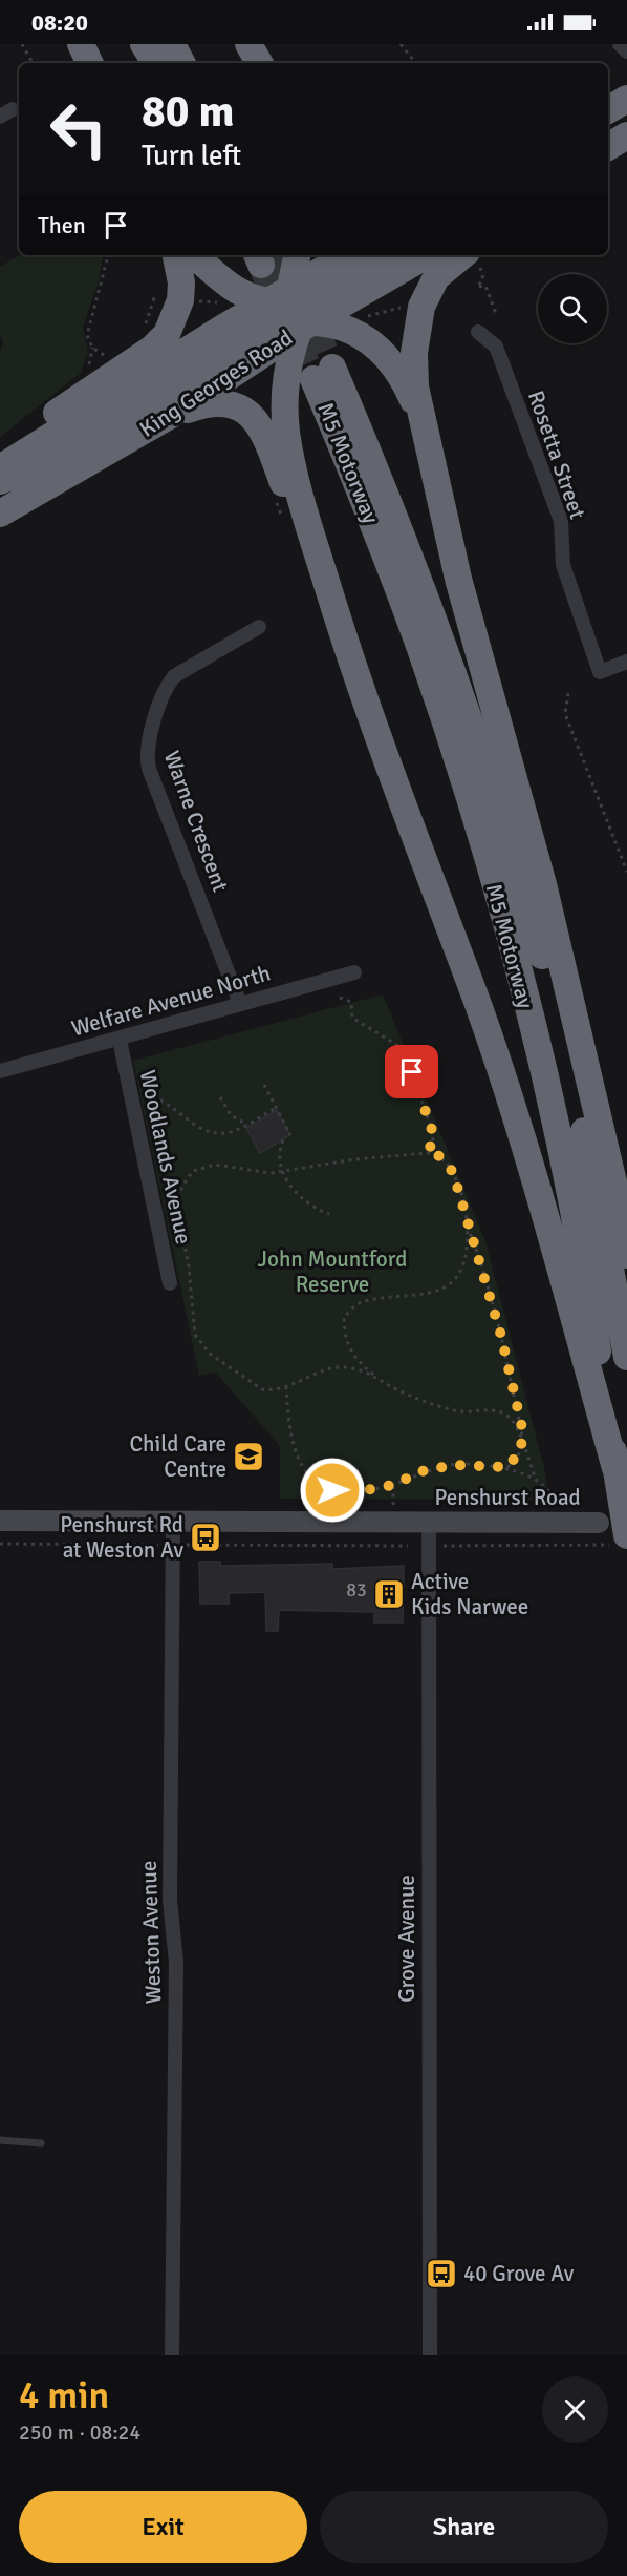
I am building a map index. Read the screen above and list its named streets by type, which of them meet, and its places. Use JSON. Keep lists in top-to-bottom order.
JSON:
{
  "streets": {
    "highway": ["King Georges Road", "M5 Motorway"],
    "street": [
      "Rosetta Street",
      "Warne Crescent",
      "Welfare Avenue North",
      "Woodlands Avenue",
      "Penshurst Road",
      "Weston Avenue",
      "Grove Avenue"
    ]
  },
  "crossings": [
    ["Warne Crescent", "Welfare Avenue North"],
    ["Welfare Avenue North", "Woodlands Avenue"],
    ["Penshurst Road", "Weston Avenue"],
    ["Penshurst Road", "Grove Avenue"]
  ],
  "parks": ["John Mountford Reserve"],
  "places": {
    "school or university": ["Child Care Centre"],
    "bus stop": ["Penshurst Rd at Weston Av", "40 Grove Av"],
    "building": ["Active Kids Narwee"]
  },
  "house_numbers": ["83"],
  "page": {
    "status": "08:20",
    "turn": ["80 m", "Turn left"],
    "then": "Then",
    "heading": ["4 min", "250 m · 08:24"],
    "buttons": ["Exit", "Share"]
  }
}
